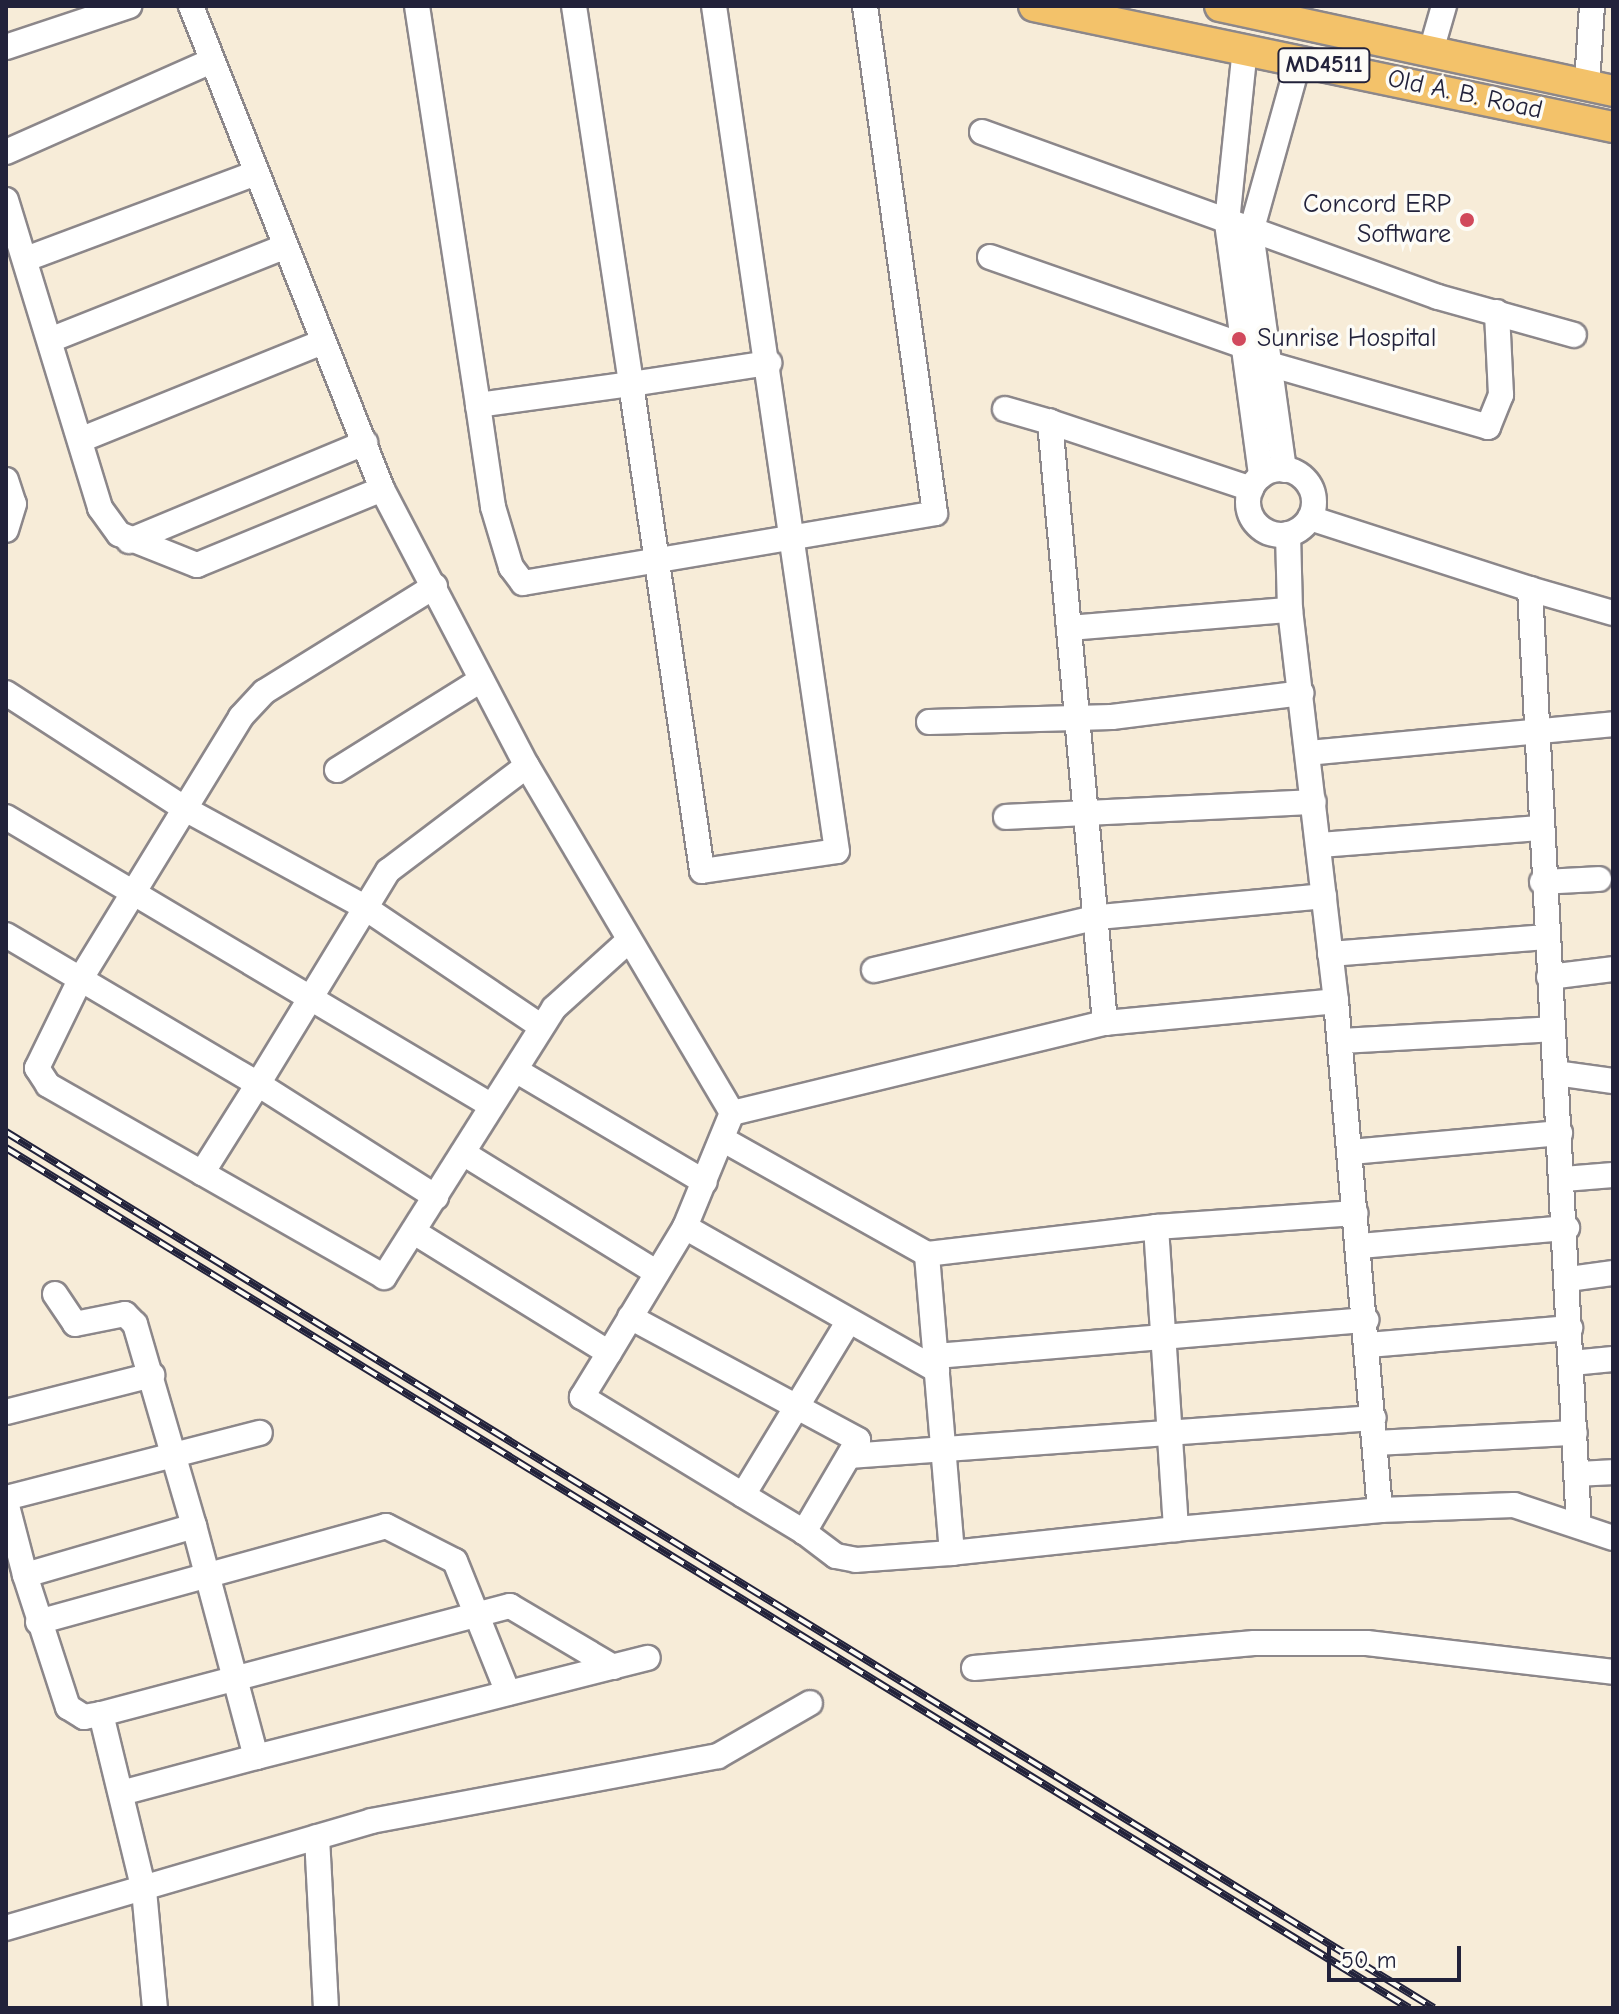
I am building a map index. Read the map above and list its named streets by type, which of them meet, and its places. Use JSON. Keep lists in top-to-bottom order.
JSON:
{
  "streets": {
    "main road": ["MD4511", "Old A. B. Road"]
  },
  "places": ["Concord ERP Software", "Sunrise Hospital"],
  "scale_bar": "50 m"
}
